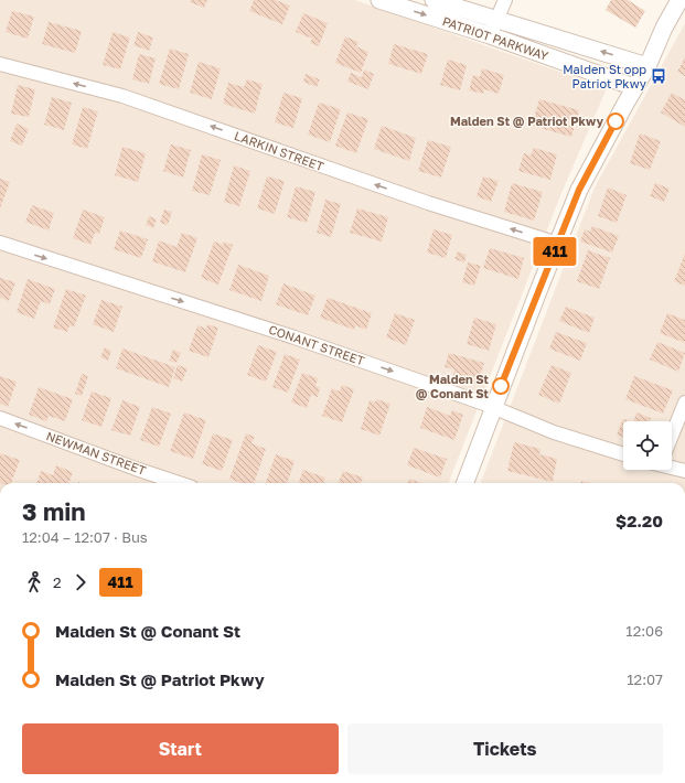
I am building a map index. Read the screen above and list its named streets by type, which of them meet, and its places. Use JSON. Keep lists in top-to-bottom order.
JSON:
{
  "streets": {
    "street": [
      "PATRIOT PARKWAY",
      "LARKIN STREET",
      "CONANT STREET",
      "NEWMAN STREET"
    ]
  },
  "one_way": ["LARKIN STREET", "CONANT STREET", "NEWMAN STREET"],
  "places": {
    "bus stop": ["Malden St opp Patriot Pkwy"],
    "other": ["Malden St @ Patriot Pkwy", "Malden St @ Conant St"]
  },
  "lines": ["bus line 411"],
  "page": {
    "on_map": "411",
    "heading": ["3 min", "12:04 – 12:07 · Bus", "$2.20"],
    "legs": ["2", "411"],
    "list": [
      {
        "name": "Malden St @ Conant St",
        "value": "12:06"
      },
      {
        "name": "Malden St @ Patriot Pkwy",
        "value": "12:07"
      }
    ],
    "buttons": ["Start", "Tickets"]
  }
}
